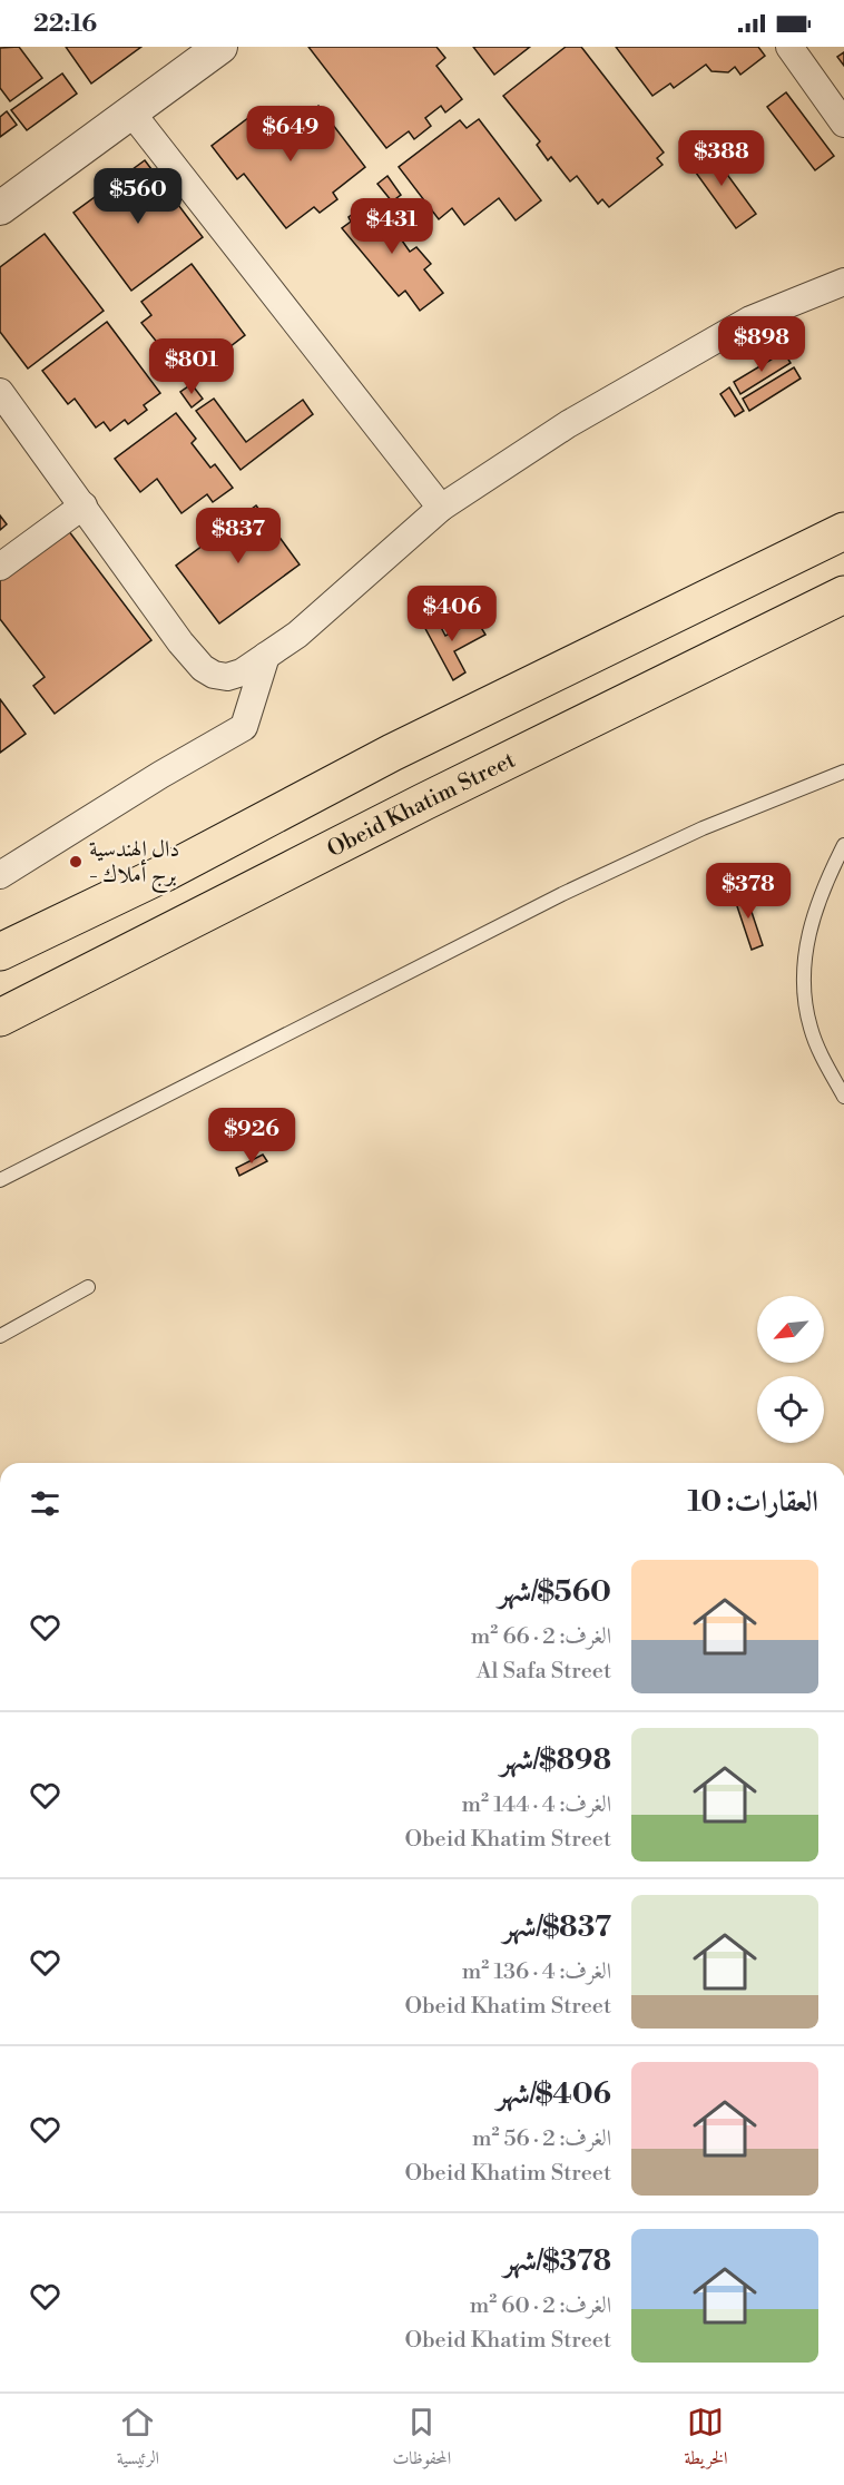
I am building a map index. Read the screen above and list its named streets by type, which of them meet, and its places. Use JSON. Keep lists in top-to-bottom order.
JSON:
{
  "streets": {
    "main road": ["Obeid Khatim Street"]
  },
  "places": ["دال الهندسية - برج أملاك"],
  "north": "bottom left",
  "page": {
    "status": "22:16",
    "price": [
      "$649",
      "$388",
      "$560",
      "$431",
      "$898",
      "$801",
      "$837",
      "$406",
      "$378",
      "$926"
    ],
    "heading": "العقارات: 10",
    "list": [
      {
        "name": "$560/شهر",
        "note": "الغرف: 2 · 66 m² · Al Safa Street"
      },
      {
        "name": "$898/شهر",
        "note": "الغرف: 4 · 144 m² · Obeid Khatim Street"
      },
      {
        "name": "$837/شهر",
        "note": "الغرف: 4 · 136 m² · Obeid Khatim Street"
      },
      {
        "name": "$406/شهر",
        "note": "الغرف: 2 · 56 m² · Obeid Khatim Street"
      },
      {
        "name": "$378/شهر",
        "note": "الغرف: 2 · 60 m² · Obeid Khatim Street"
      }
    ],
    "tabs": ["الخريطة", "المحفوظات", "الرئيسية"]
  }
}
